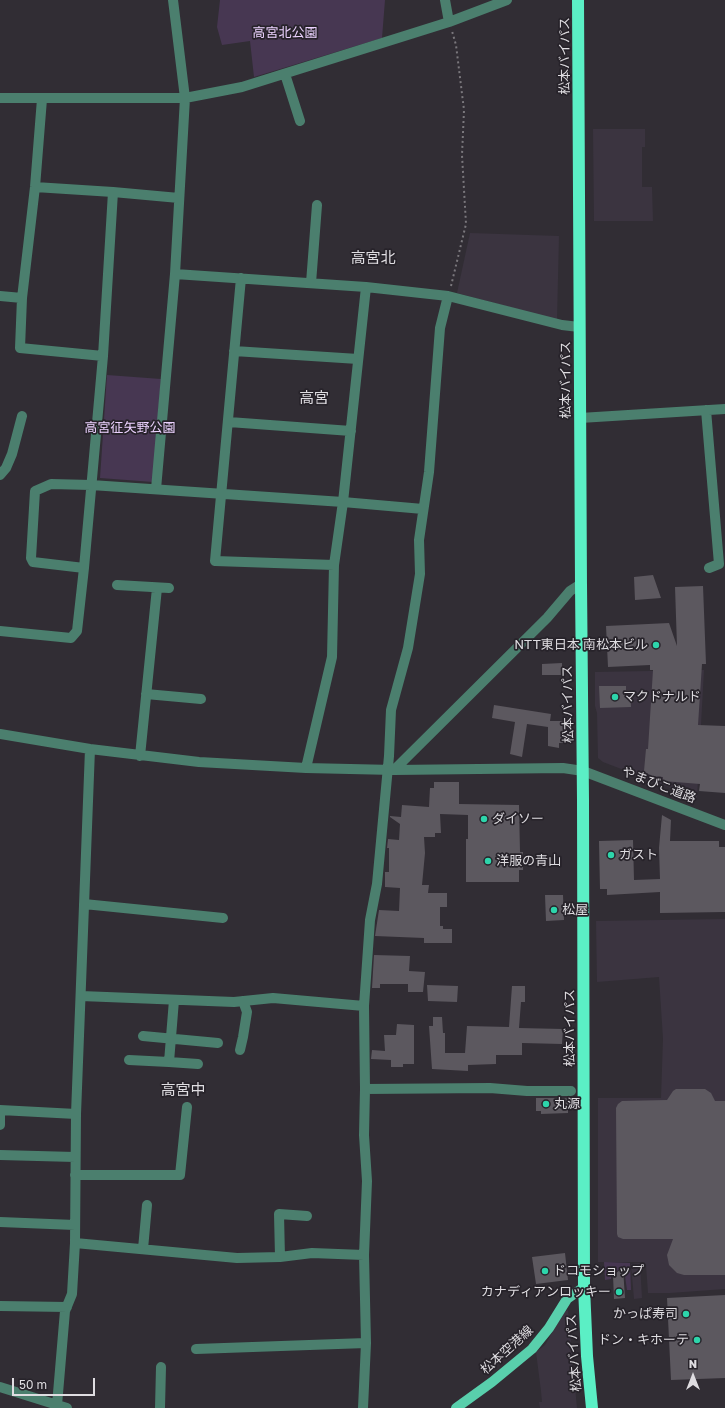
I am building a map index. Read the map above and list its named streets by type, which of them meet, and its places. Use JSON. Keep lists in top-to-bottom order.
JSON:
{
  "streets": {
    "highway": ["松本バイパス"],
    "main road": ["松本空港線"],
    "street": ["やまびこ道路"]
  },
  "crossings": [
    ["松本バイパス", "やまびこ道路"],
    ["松本バイパス", "松本空港線"]
  ],
  "districts": ["高宮北", "高宮", "高宮中"],
  "parks": ["高宮北公園", "高宮征矢野公園"],
  "places": [
    "NTT東日本 南松本ビル",
    "マクドナルド",
    "ダイソー",
    "ガスト",
    "洋服の青山",
    "松屋",
    "丸源",
    "ドコモショップ",
    "カナディアンロッキー",
    "かっぱ寿司",
    "ドン・キホーテ"
  ],
  "scale_bar": "50 m",
  "north": "top"
}
